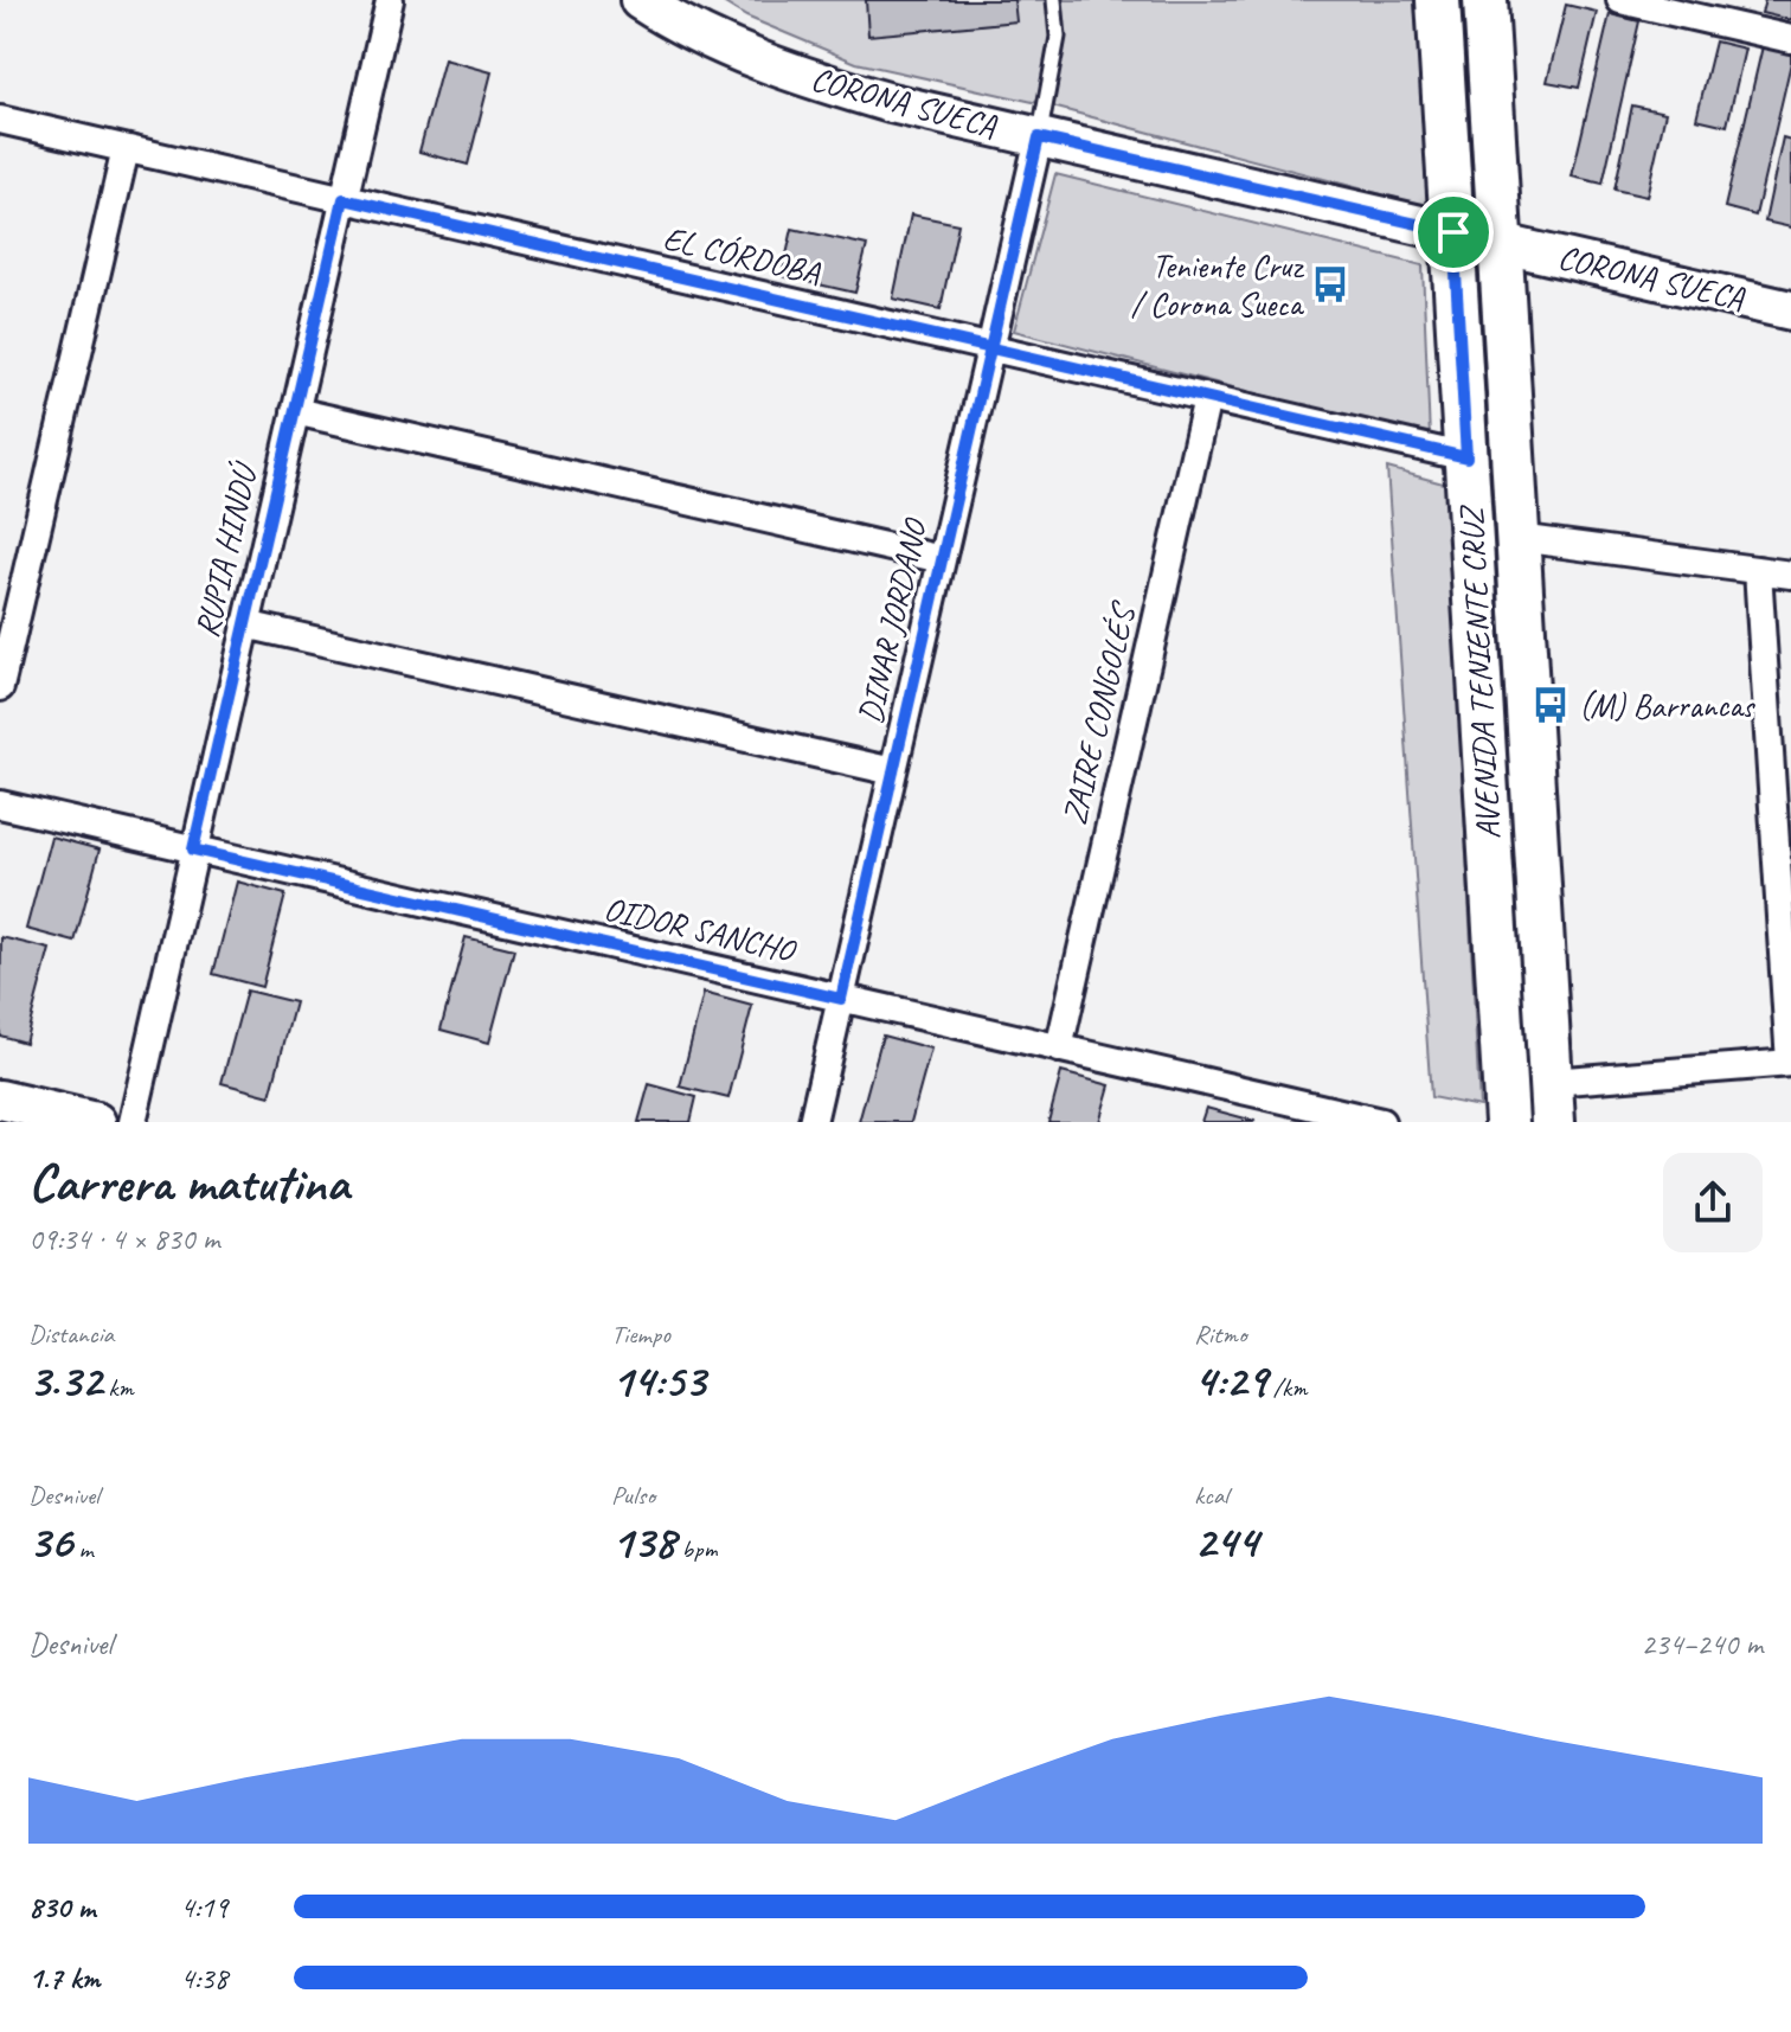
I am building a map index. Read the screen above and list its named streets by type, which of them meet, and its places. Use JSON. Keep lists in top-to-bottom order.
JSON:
{
  "streets": {
    "main road": ["AVENIDA TENIENTE CRUZ"],
    "street": [
      "CORONA SUECA",
      "EL CÓRDOBA",
      "RUPIA HINDÚ",
      "DINAR JORDANO",
      "ZAIRE CONGOLÉS",
      "OIDOR SANCHO"
    ]
  },
  "crossings": [
    ["CORONA SUECA", "DINAR JORDANO"],
    ["CORONA SUECA", "AVENIDA TENIENTE CRUZ"],
    ["EL CÓRDOBA", "RUPIA HINDÚ"],
    ["EL CÓRDOBA", "DINAR JORDANO"],
    ["EL CÓRDOBA", "AVENIDA TENIENTE CRUZ"],
    ["EL CÓRDOBA", "ZAIRE CONGOLÉS"],
    ["RUPIA HINDÚ", "OIDOR SANCHO"],
    ["DINAR JORDANO", "OIDOR SANCHO"],
    ["ZAIRE CONGOLÉS", "OIDOR SANCHO"]
  ],
  "places": {
    "bus stop": ["Teniente Cruz / Corona Sueca", "(M) Barrancas"]
  },
  "page": {
    "heading": ["Carrera matutina", "09:34 · 4 × 830 m"],
    "stats": [
      ["Distancia", "3.32 km"],
      ["Tiempo", "14:53"],
      ["Ritmo", "4:29 /km"],
      ["Desnivel", "36 m"],
      ["Pulso", "138 bpm"],
      ["kcal", "244"]
    ],
    "chart": ["Desnivel", "234–240 m"],
    "list": [
      {
        "name": "830 m",
        "note": "4:19"
      },
      {
        "name": "1.7 km",
        "note": "4:38"
      }
    ]
  }
}
